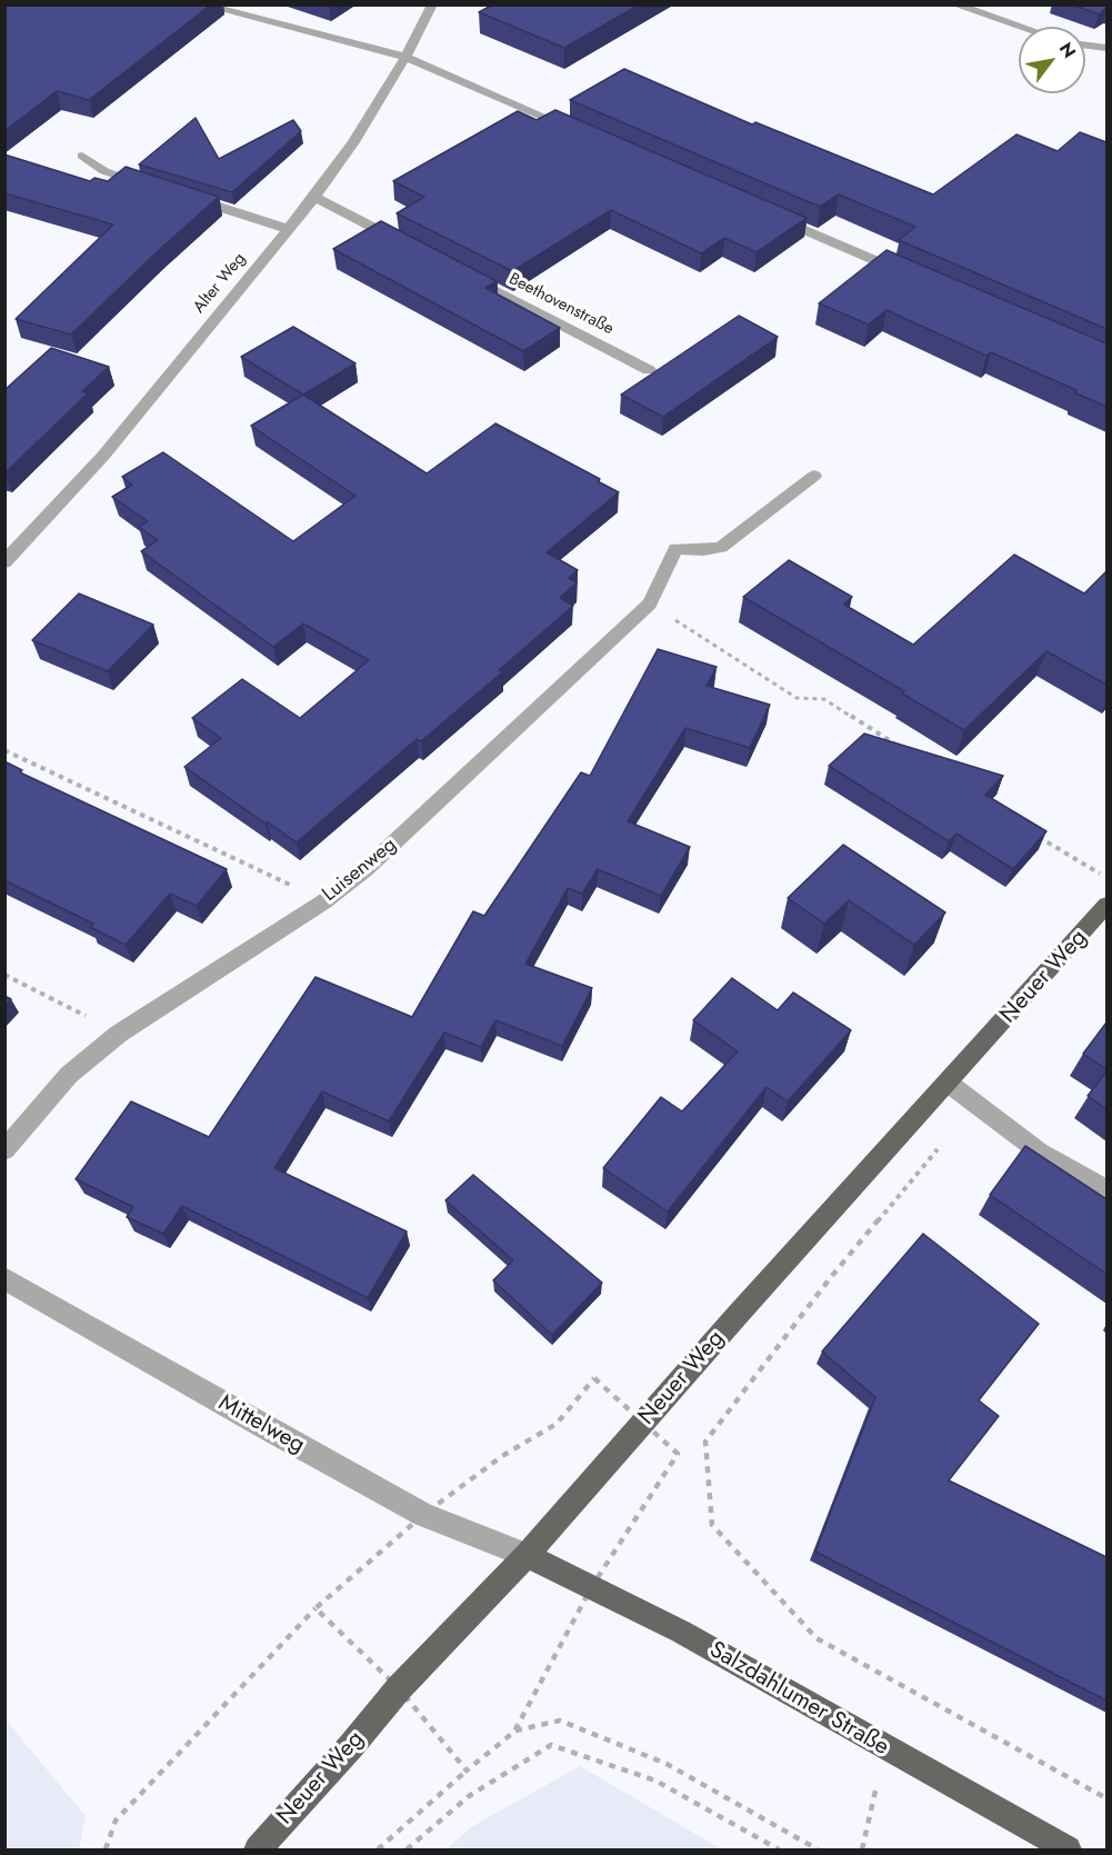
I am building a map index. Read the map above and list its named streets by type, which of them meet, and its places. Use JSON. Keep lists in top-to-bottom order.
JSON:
{
  "streets": {
    "main road": ["Neuer Weg", "Salzdahlumer Straße"],
    "street": [
      "Alter Weg",
      "Beethovenstraße",
      "Luisenweg",
      "Mittelweg"
    ]
  },
  "crossings": [
    ["Neuer Weg", "Mittelweg"],
    ["Neuer Weg", "Salzdahlumer Straße"],
    ["Mittelweg", "Salzdahlumer Straße"]
  ],
  "north": "top right"
}
